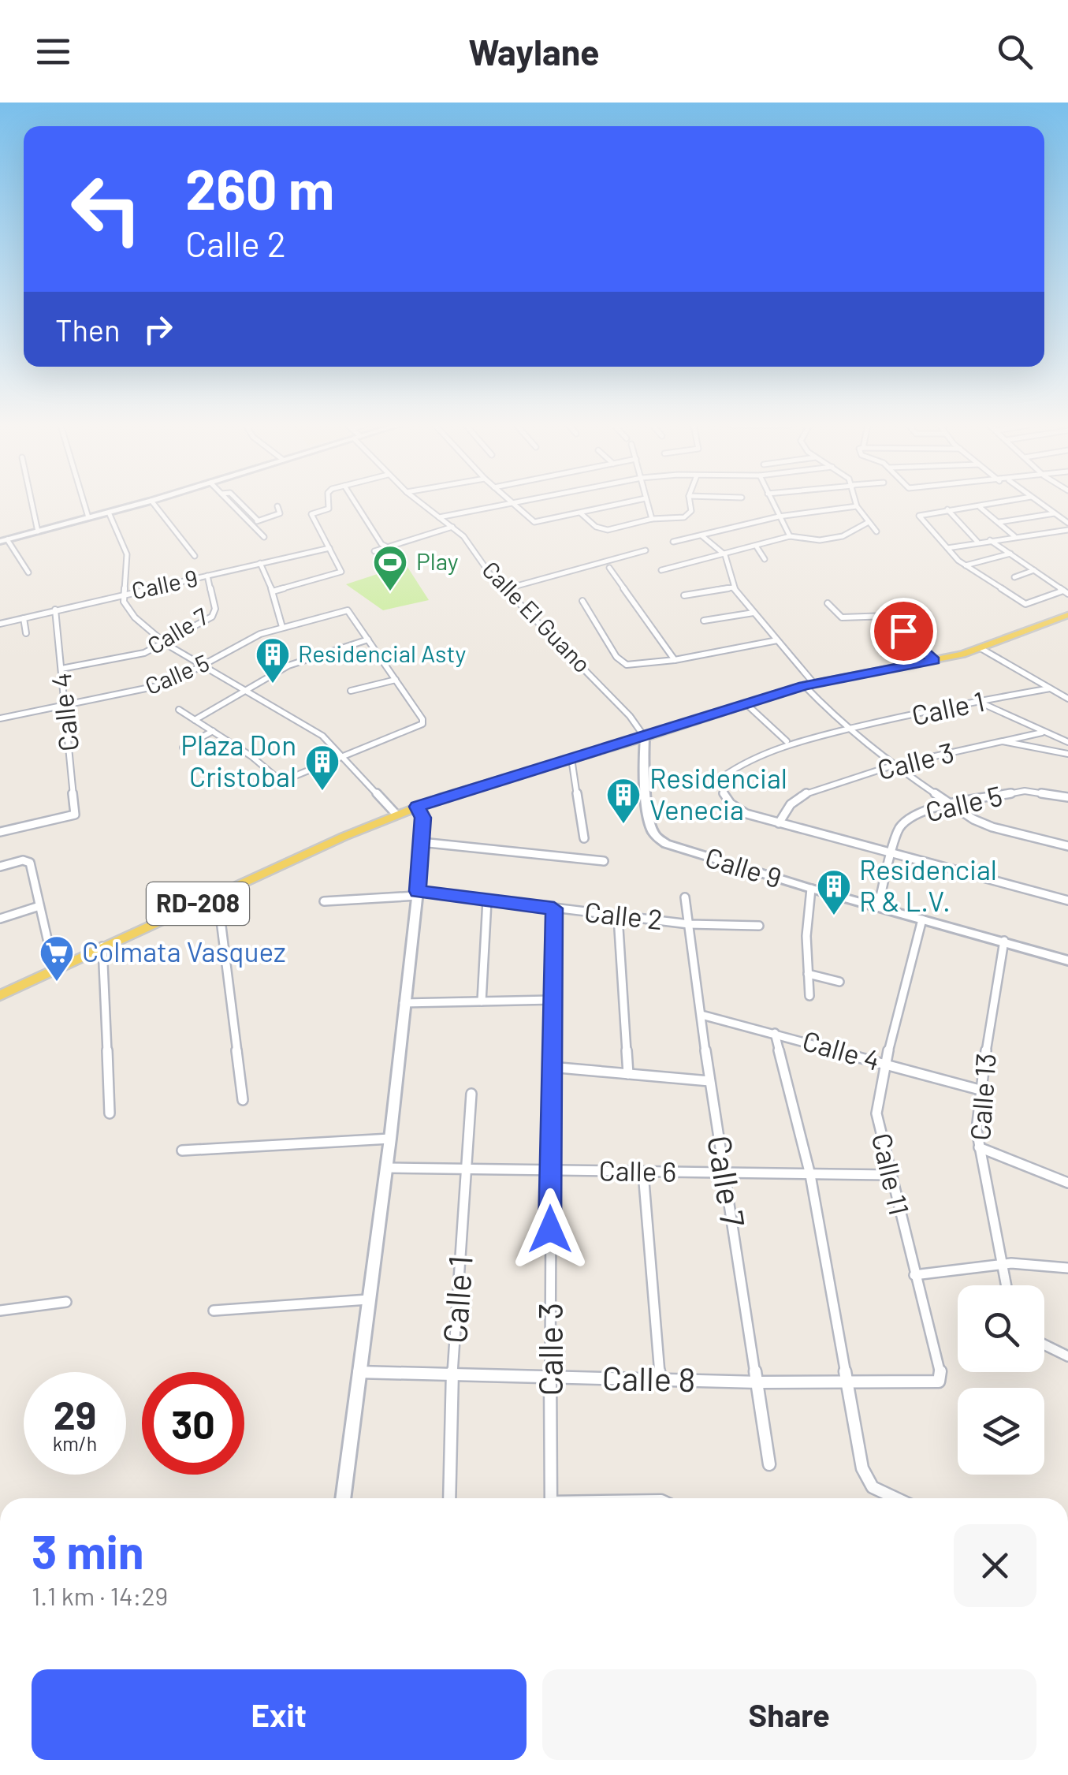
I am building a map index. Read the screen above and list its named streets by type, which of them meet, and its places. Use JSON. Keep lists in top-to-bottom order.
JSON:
{
  "streets": {
    "main road": ["RD-208"],
    "street": [
      "Calle 9",
      "Calle El Guano",
      "Calle 7",
      "Calle 5",
      "Calle 1",
      "Calle 4",
      "Calle 3",
      "Calle 2",
      "Calle 13",
      "Calle 6",
      "Calle 11",
      "Calle 8"
    ]
  },
  "crossings": [
    ["Calle 9", "Calle El Guano"],
    ["Calle 9", "Calle 7"],
    ["Calle 9", "Calle 5"],
    ["Calle 9", "Calle 4"],
    ["Calle 9", "RD-208"],
    ["Calle 9", "Calle 13"],
    ["Calle 9", "Calle 11"],
    ["Calle El Guano", "RD-208"],
    ["Calle 7", "Calle 4"],
    ["Calle 7", "Calle 2"],
    ["Calle 7", "Calle 6"],
    ["Calle 7", "Calle 8"],
    ["Calle 5", "Calle 4"],
    ["Calle 1", "Calle 6"],
    ["Calle 1", "Calle 8"],
    ["Calle 4", "Calle 13"],
    ["Calle 4", "Calle 11"],
    ["Calle 3", "Calle 2"],
    ["Calle 3", "Calle 6"],
    ["Calle 3", "Calle 8"],
    ["Calle 6", "Calle 11"],
    ["Calle 11", "Calle 8"]
  ],
  "places": {
    "sports": ["Play"],
    "building": [
      "Residencial Asty",
      "Plaza Don Cristobal",
      "Residencial Venecia",
      "Residencial R & L.V."
    ],
    "supermarket": ["Colmata Vasquez"]
  },
  "page": {
    "header": "Waylane",
    "turn": ["260 m", "Calle 2"],
    "then": "Then",
    "speed": "29 km/h",
    "limit": "30",
    "heading": ["3 min", "1.1 km · 14:29"],
    "buttons": ["Exit", "Share"]
  }
}
